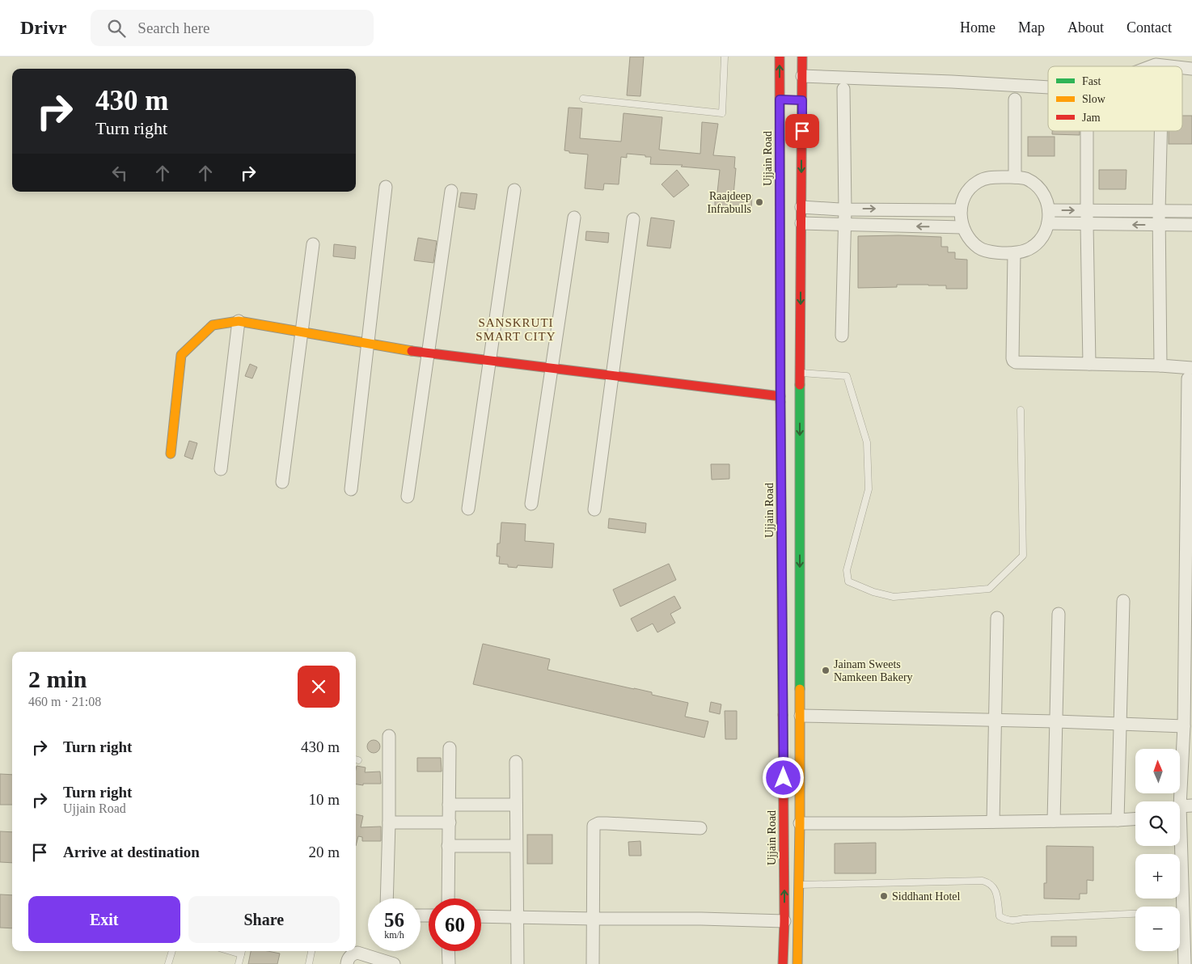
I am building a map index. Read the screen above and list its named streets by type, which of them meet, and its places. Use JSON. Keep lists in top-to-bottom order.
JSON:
{
  "streets": {
    "main road": ["Ujjain Road"]
  },
  "districts": ["SANSKRUTI SMART CITY"],
  "places": ["Raajdeep Infrabulls", "Jainam Sweets Namkeen Bakery", "Siddhant Hotel"],
  "legend": ["Fast", "Slow", "Jam"],
  "north": "top",
  "page": {
    "header": "Drivr",
    "search": "Search here",
    "nav": [
      "Home",
      "Map",
      "About",
      "Contact"
    ],
    "turn": ["430 m", "Turn right"],
    "heading": ["2 min", "460 m · 21:08"],
    "list": [
      {
        "name": "Turn right",
        "value": "430 m"
      },
      {
        "name": "Turn right",
        "note": "Ujjain Road",
        "value": "10 m"
      },
      {
        "name": "Arrive at destination",
        "value": "20 m"
      }
    ],
    "map_buttons": ["+", "−"],
    "buttons": ["Exit", "Share"],
    "speed": "56 km/h",
    "limit": "60"
  }
}
